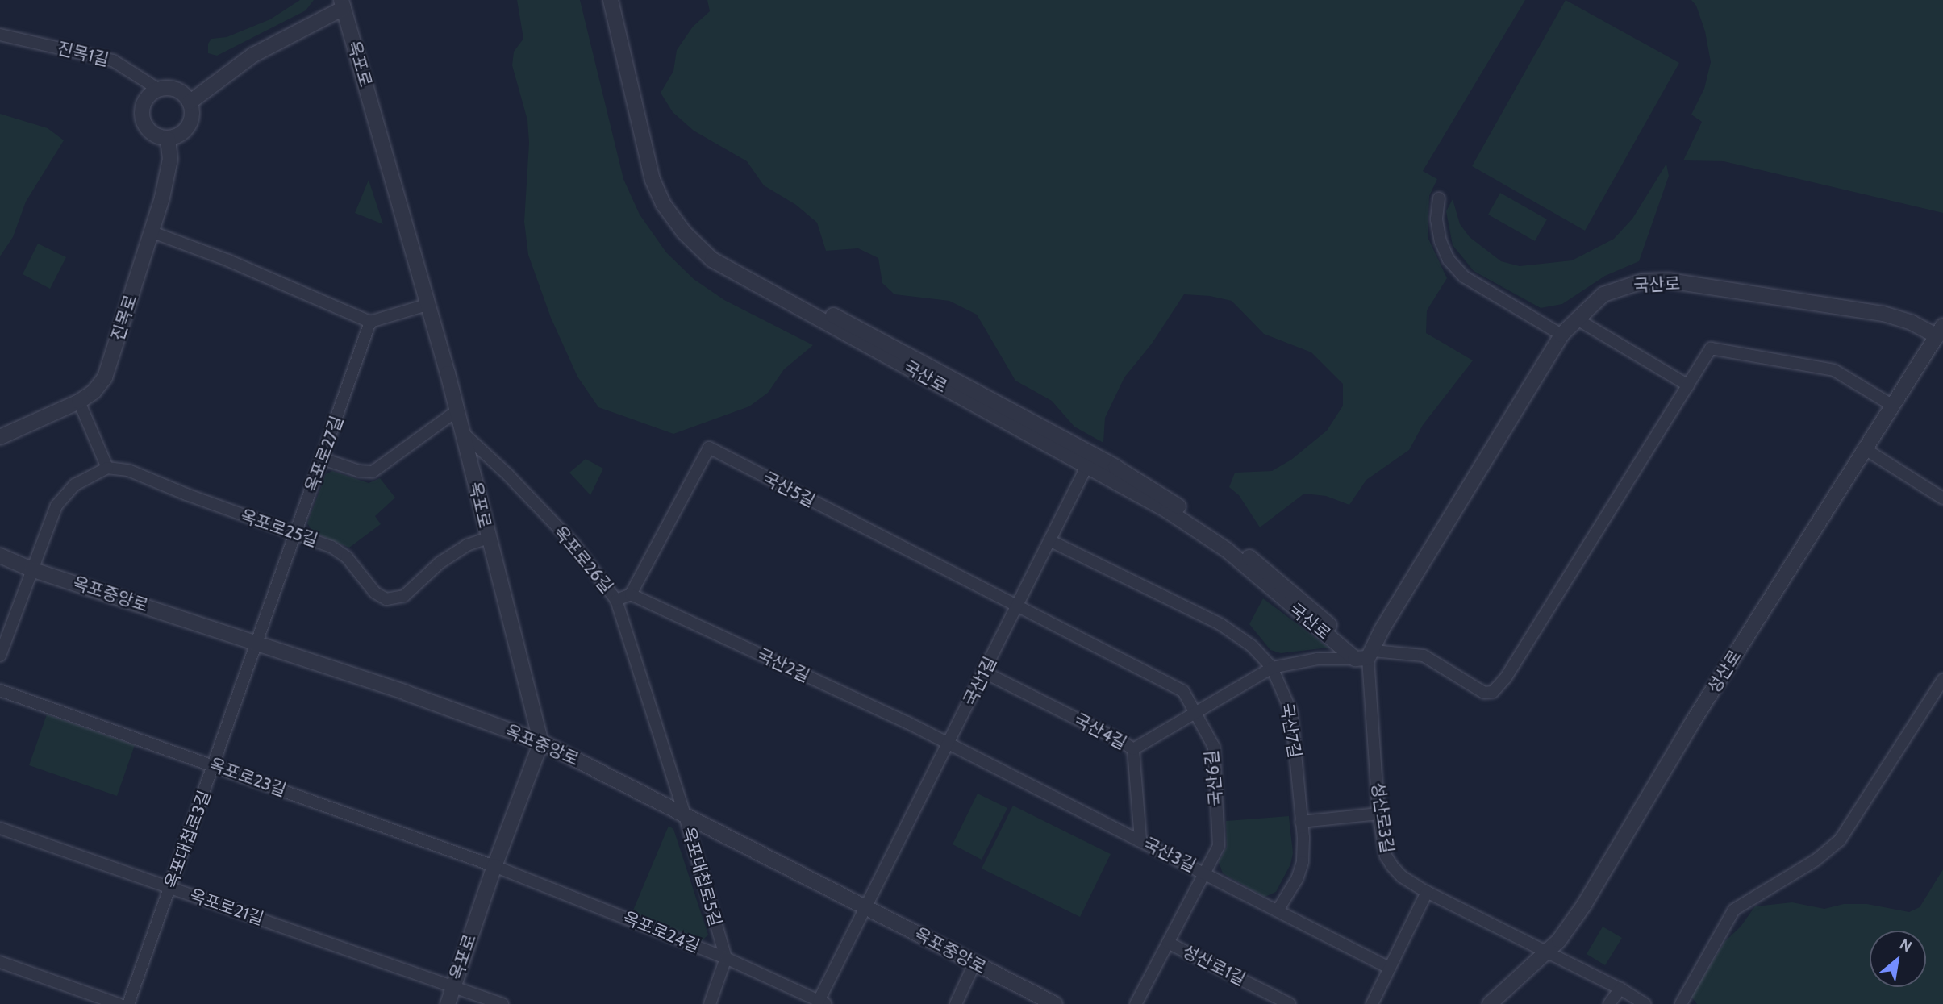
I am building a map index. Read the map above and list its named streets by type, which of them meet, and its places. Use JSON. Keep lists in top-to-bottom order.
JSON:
{
  "streets": {
    "street": [
      "진목1길",
      "옥포로",
      "국산로",
      "진목로",
      "옥포로27길",
      "국산5길",
      "옥포로25길",
      "옥포로26길",
      "옥포중앙로",
      "국산2길",
      "성산로",
      "국산1길",
      "국산7길",
      "국산4길",
      "옥포로23길",
      "국산6길",
      "성산로3길",
      "옥포대첩로3길",
      "국산3길",
      "옥포대첩로5길",
      "옥포로21길",
      "옥포로24길",
      "성산로1길"
    ]
  },
  "crossings": [
    ["진목1길", "진목로"],
    ["옥포로", "옥포로25길"],
    ["옥포로", "옥포로26길"],
    ["옥포로", "옥포중앙로"],
    ["옥포로", "옥포로23길"],
    ["옥포로", "옥포로21길"],
    ["옥포로", "옥포로24길"],
    ["국산로", "성산로"],
    ["국산로", "국산1길"],
    ["국산로", "성산로3길"],
    ["옥포로27길", "옥포로25길"],
    ["옥포로27길", "옥포중앙로"],
    ["옥포로27길", "옥포대첩로3길"],
    ["국산5길", "국산2길"],
    ["국산5길", "국산1길"],
    ["국산5길", "국산6길"],
    ["옥포로26길", "옥포중앙로"],
    ["옥포로26길", "옥포대첩로5길"],
    ["옥포중앙로", "국산1길"],
    ["옥포중앙로", "옥포대첩로3길"],
    ["옥포중앙로", "옥포대첩로5길"],
    ["국산2길", "국산1길"],
    ["국산2길", "국산3길"],
    ["성산로", "성산로3길"],
    ["국산1길", "국산7길"],
    ["국산1길", "국산4길"],
    ["국산1길", "국산6길"],
    ["국산1길", "국산3길"],
    ["국산1길", "옥포로24길"],
    ["국산7길", "국산3길"],
    ["국산4길", "국산3길"],
    ["옥포로23길", "옥포대첩로3길"],
    ["옥포로23길", "옥포로24길"],
    ["국산6길", "국산3길"],
    ["국산6길", "성산로1길"],
    ["옥포대첩로3길", "옥포로21길"],
    ["옥포대첩로5길", "옥포로24길"]
  ],
  "north": "top right"
}
